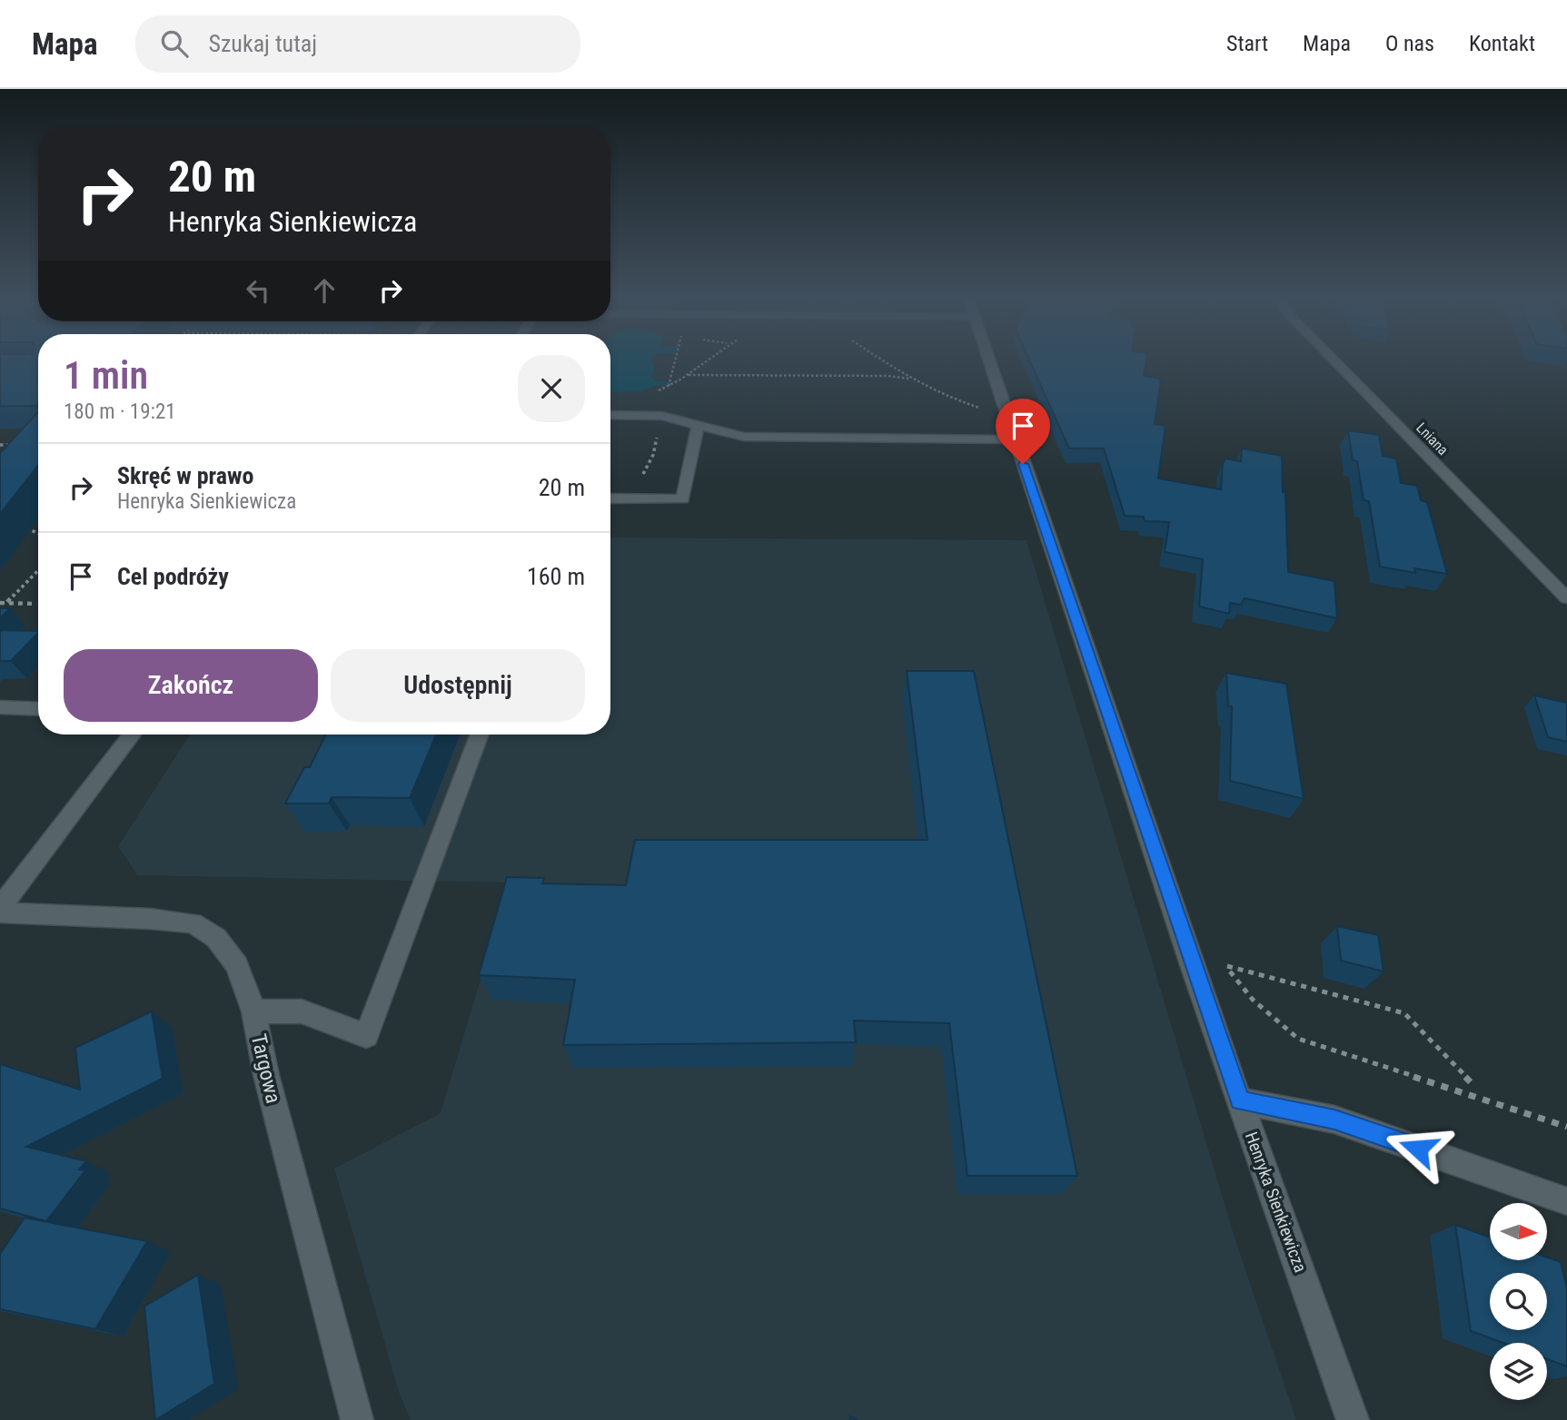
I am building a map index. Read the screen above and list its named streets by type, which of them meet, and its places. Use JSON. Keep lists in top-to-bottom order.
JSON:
{
  "streets": {
    "street": ["Lniana", "Targowa", "Henryka Sienkiewicza"]
  },
  "north": "right",
  "page": {
    "header": "Mapa",
    "search": "Szukaj tutaj",
    "nav": [
      "Start",
      "Mapa",
      "O nas",
      "Kontakt"
    ],
    "turn": ["20 m", "Henryka Sienkiewicza"],
    "heading": ["1 min", "180 m · 19:21"],
    "list": [
      {
        "name": "Skręć w prawo",
        "note": "Henryka Sienkiewicza",
        "value": "20 m"
      },
      {
        "name": "Cel podróży",
        "value": "160 m"
      }
    ],
    "buttons": ["Zakończ", "Udostępnij"]
  }
}
